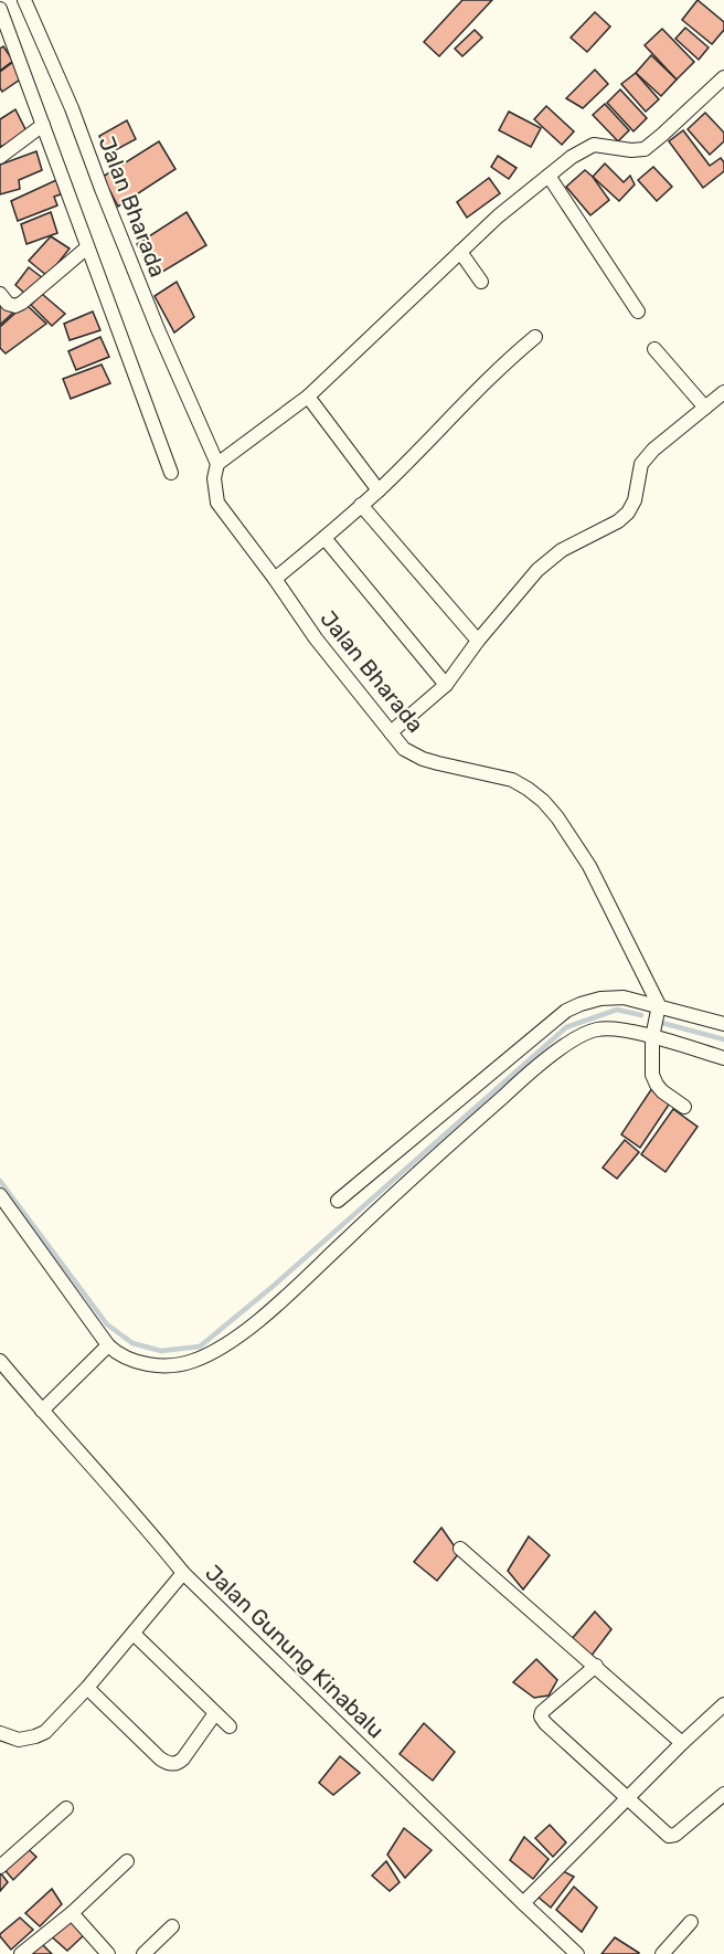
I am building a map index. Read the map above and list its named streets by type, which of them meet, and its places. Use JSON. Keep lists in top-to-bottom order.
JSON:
{
  "streets": {
    "street": ["Jalan Bharada", "Jalan Gunung Kinabalu"]
  }
}
